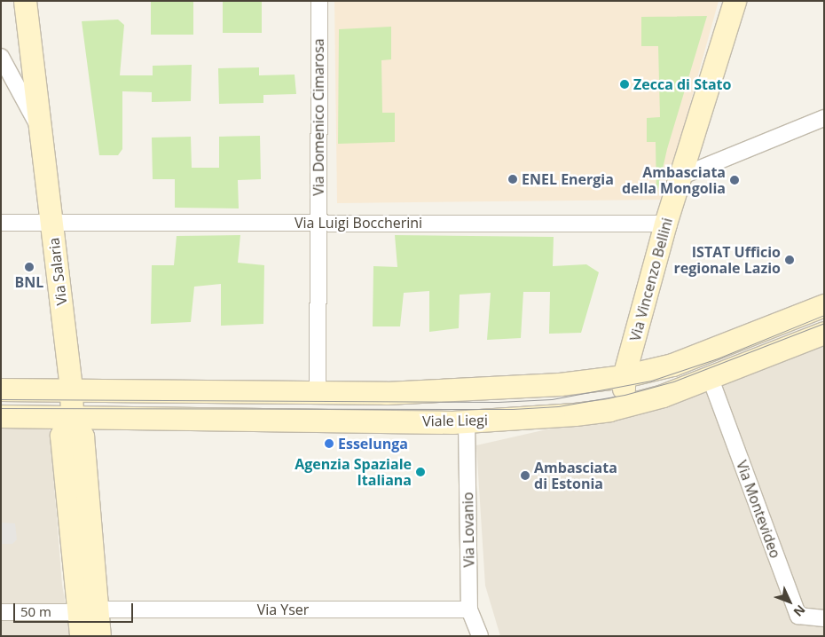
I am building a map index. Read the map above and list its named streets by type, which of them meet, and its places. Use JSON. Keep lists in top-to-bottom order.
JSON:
{
  "streets": {
    "main road": ["Via Salaria", "Via Vincenzo Bellini", "Viale Liegi"],
    "street": [
      "Via Domenico Cimarosa",
      "Via Luigi Boccherini",
      "Via Montevideo",
      "Via Lovanio",
      "Via Yser"
    ]
  },
  "crossings": [
    ["Via Domenico Cimarosa", "Via Luigi Boccherini"],
    ["Via Domenico Cimarosa", "Viale Liegi"],
    ["Via Luigi Boccherini", "Via Salaria"],
    ["Via Luigi Boccherini", "Via Vincenzo Bellini"],
    ["Via Salaria", "Viale Liegi"],
    ["Via Vincenzo Bellini", "Viale Liegi"],
    ["Viale Liegi", "Via Montevideo"],
    ["Viale Liegi", "Via Lovanio"],
    ["Via Lovanio", "Via Yser"]
  ],
  "places": [
    "Zecca di Stato",
    "ENEL Energia",
    "Ambasciata della Mongolia",
    "ISTAT Ufficio regionale Lazio",
    "BNL",
    "Esselunga",
    "Agenzia Spaziale Italiana",
    "Ambasciata di Estonia"
  ],
  "scale_bar": "50 m",
  "north": "bottom right"
}
